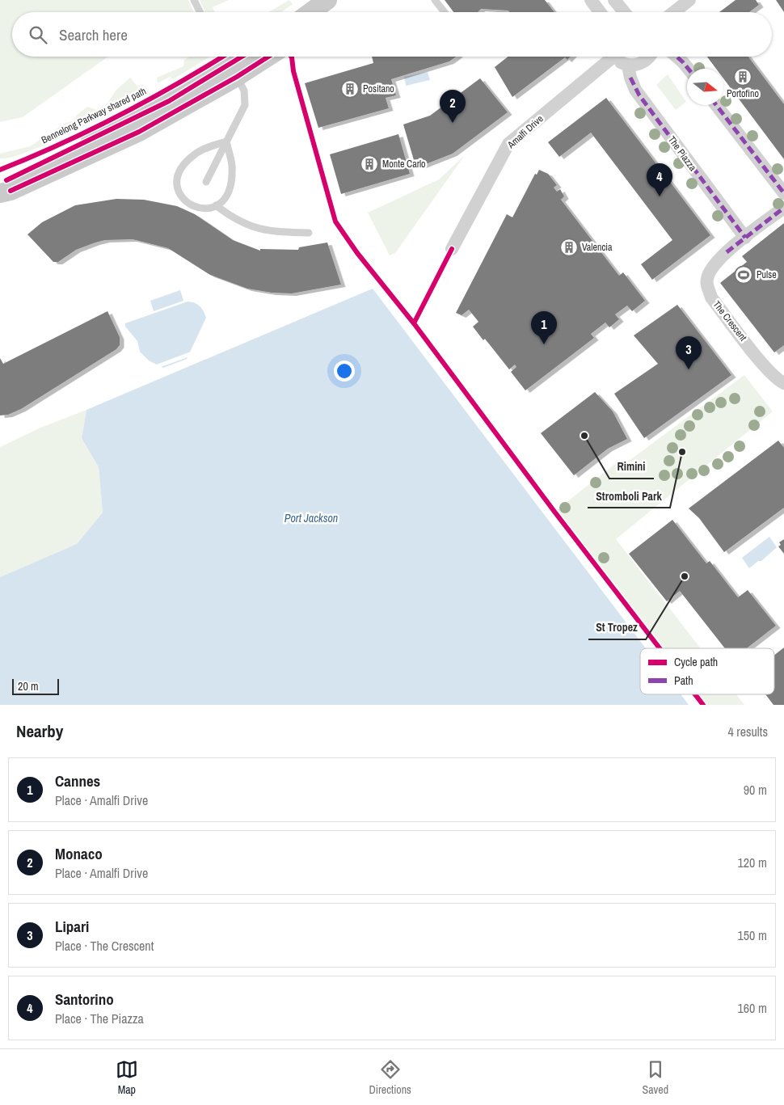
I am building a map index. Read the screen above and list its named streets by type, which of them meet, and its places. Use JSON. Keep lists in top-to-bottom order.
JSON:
{
  "streets": {
    "street": ["Amalfi Drive", "The Piazza", "The Crescent"],
    "cycle path": ["Bennelong Parkway shared path"]
  },
  "crossings": [
    ["The Piazza", "The Crescent"]
  ],
  "water": ["Port Jackson"],
  "places": {
    "building": [
      "Portofino",
      "Positano",
      "Monte Carlo",
      "Valencia"
    ],
    "sports": ["Pulse"],
    "other": ["Rimini", "Stromboli Park", "St Tropez"]
  },
  "legend": ["Cycle path", "Path"],
  "scale_bar": "20 m",
  "north": "right",
  "page": {
    "search": "Search here",
    "pins": [
      "2",
      "4",
      "1",
      "3"
    ],
    "scale": "20 m",
    "heading": ["Nearby", "4 results"],
    "list": [
      {
        "mark": "1",
        "name": "Cannes",
        "note": "Place · Amalfi Drive",
        "value": "90 m"
      },
      {
        "mark": "2",
        "name": "Monaco",
        "note": "Place · Amalfi Drive",
        "value": "120 m"
      },
      {
        "mark": "3",
        "name": "Lipari",
        "note": "Place · The Crescent",
        "value": "150 m"
      },
      {
        "mark": "4",
        "name": "Santorino",
        "note": "Place · The Piazza",
        "value": "160 m"
      }
    ],
    "nav": ["Map", "Directions", "Saved"]
  }
}
